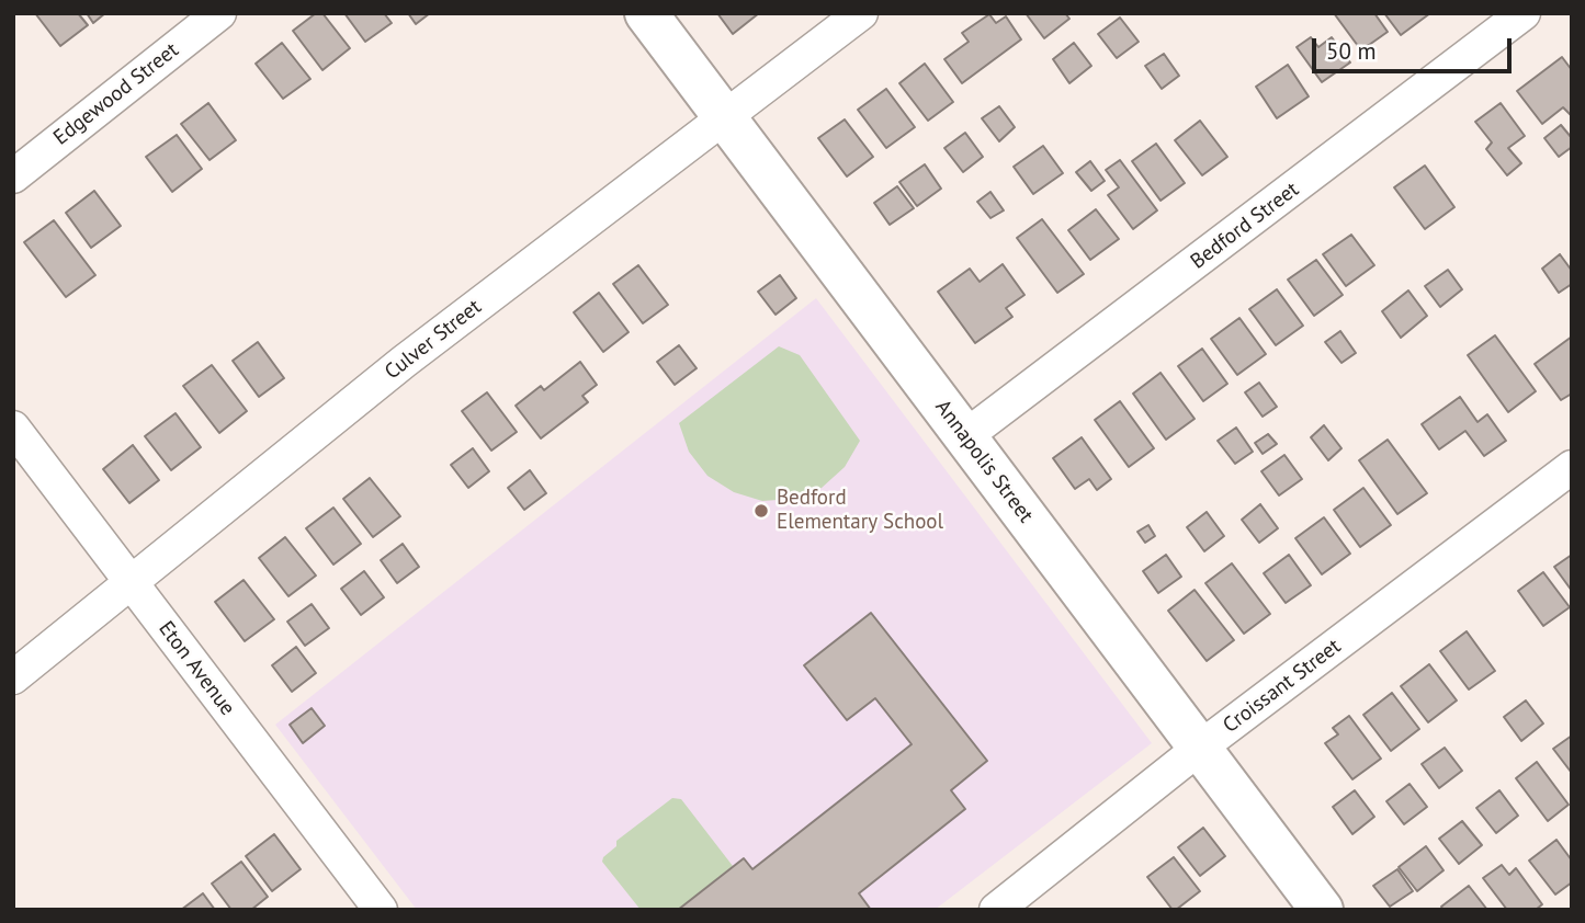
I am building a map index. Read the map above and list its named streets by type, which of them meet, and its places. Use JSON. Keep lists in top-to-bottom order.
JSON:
{
  "streets": {
    "street": [
      "Edgewood Street",
      "Bedford Street",
      "Culver Street",
      "Annapolis Street",
      "Eton Avenue",
      "Croissant Street"
    ]
  },
  "crossings": [
    ["Bedford Street", "Annapolis Street"],
    ["Culver Street", "Annapolis Street"],
    ["Culver Street", "Eton Avenue"],
    ["Annapolis Street", "Croissant Street"]
  ],
  "places": ["Bedford Elementary School"],
  "scale_bar": "50 m"
}
